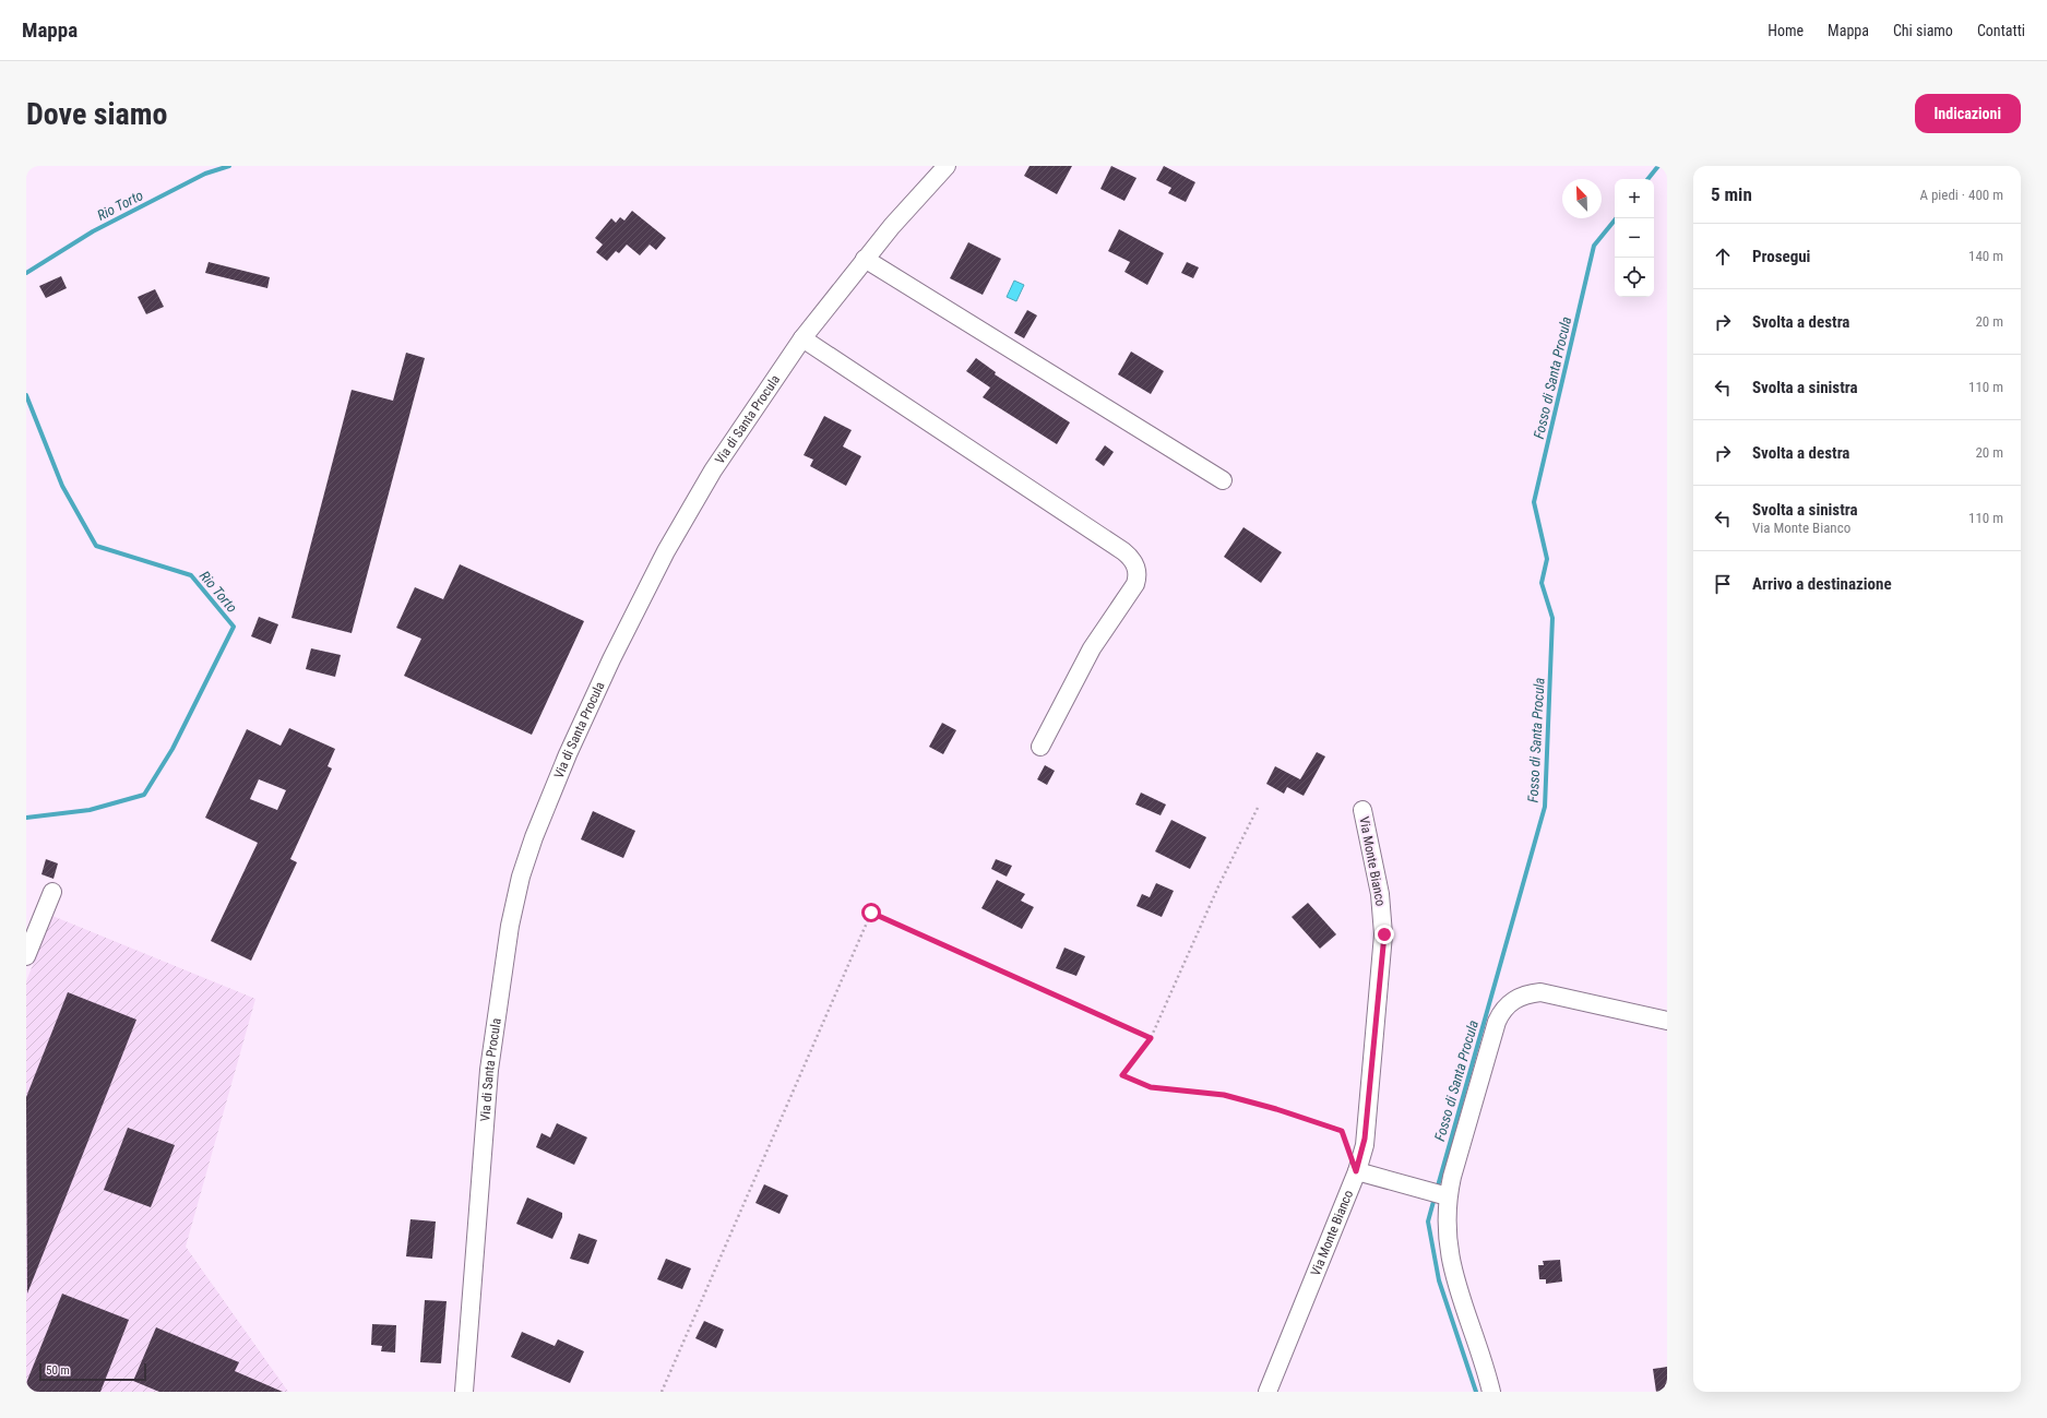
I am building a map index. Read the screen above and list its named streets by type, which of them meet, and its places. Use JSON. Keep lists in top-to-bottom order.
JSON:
{
  "streets": {
    "street": ["Via di Santa Procula", "Via Monte Bianco"]
  },
  "water": ["Rio Torto", "Fosso di Santa Procula"],
  "scale_bar": "50 m",
  "north": "top left",
  "page": {
    "header": "Mappa",
    "nav": [
      "Home",
      "Mappa",
      "Chi siamo",
      "Contatti"
    ],
    "buttons": "Indicazioni",
    "title": "Dove siamo",
    "heading": ["5 min", "A piedi · 400 m"],
    "map_buttons": ["+", "−"],
    "list": [
      ["Prosegui", "140 m"],
      ["Svolta a destra", "20 m"],
      ["Svolta a sinistra", "110 m"],
      ["Svolta a destra", "20 m"],
      ["Svolta a sinistra", "Via Monte Bianco", "110 m"],
      "Arrivo a destinazione"
    ],
    "scale": "50 m"
  }
}
